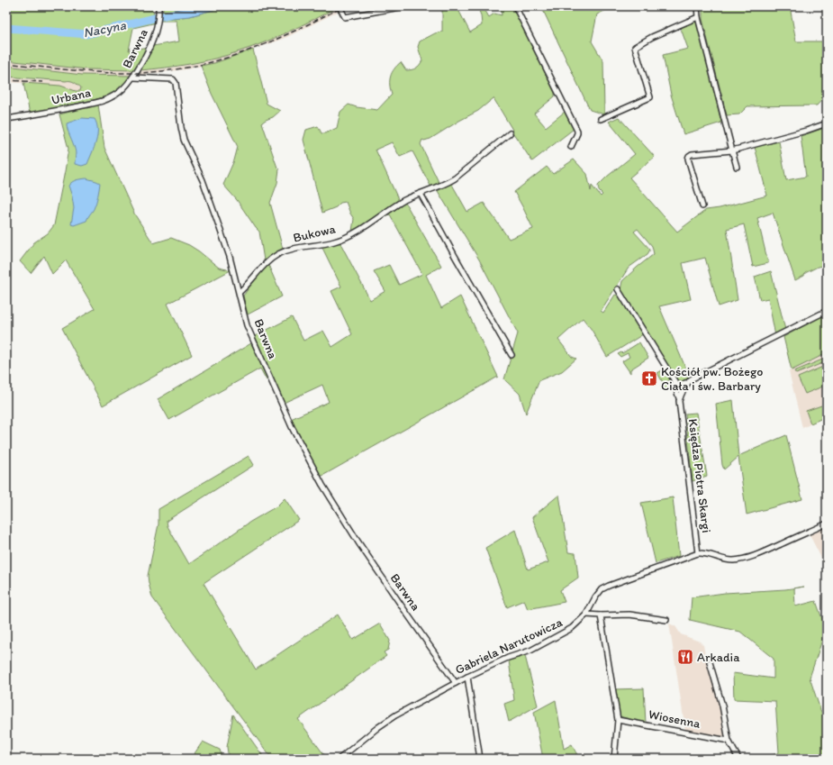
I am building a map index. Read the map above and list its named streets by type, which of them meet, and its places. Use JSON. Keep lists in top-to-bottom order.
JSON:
{
  "streets": {
    "street": [
      "Barwna",
      "Urbana",
      "Bukowa",
      "Księdza Piotra Skargi",
      "Gabriela Narutowicza",
      "Wiosenna"
    ]
  },
  "crossings": [
    ["Barwna", "Urbana"],
    ["Barwna", "Bukowa"],
    ["Barwna", "Gabriela Narutowicza"],
    ["Księdza Piotra Skargi", "Gabriela Narutowicza"]
  ],
  "water": ["Nacyna"],
  "places": {
    "church": ["Kościół pw. Bożego Ciała i św. Barbary"],
    "restaurant": ["Arkadia"]
  }
}
